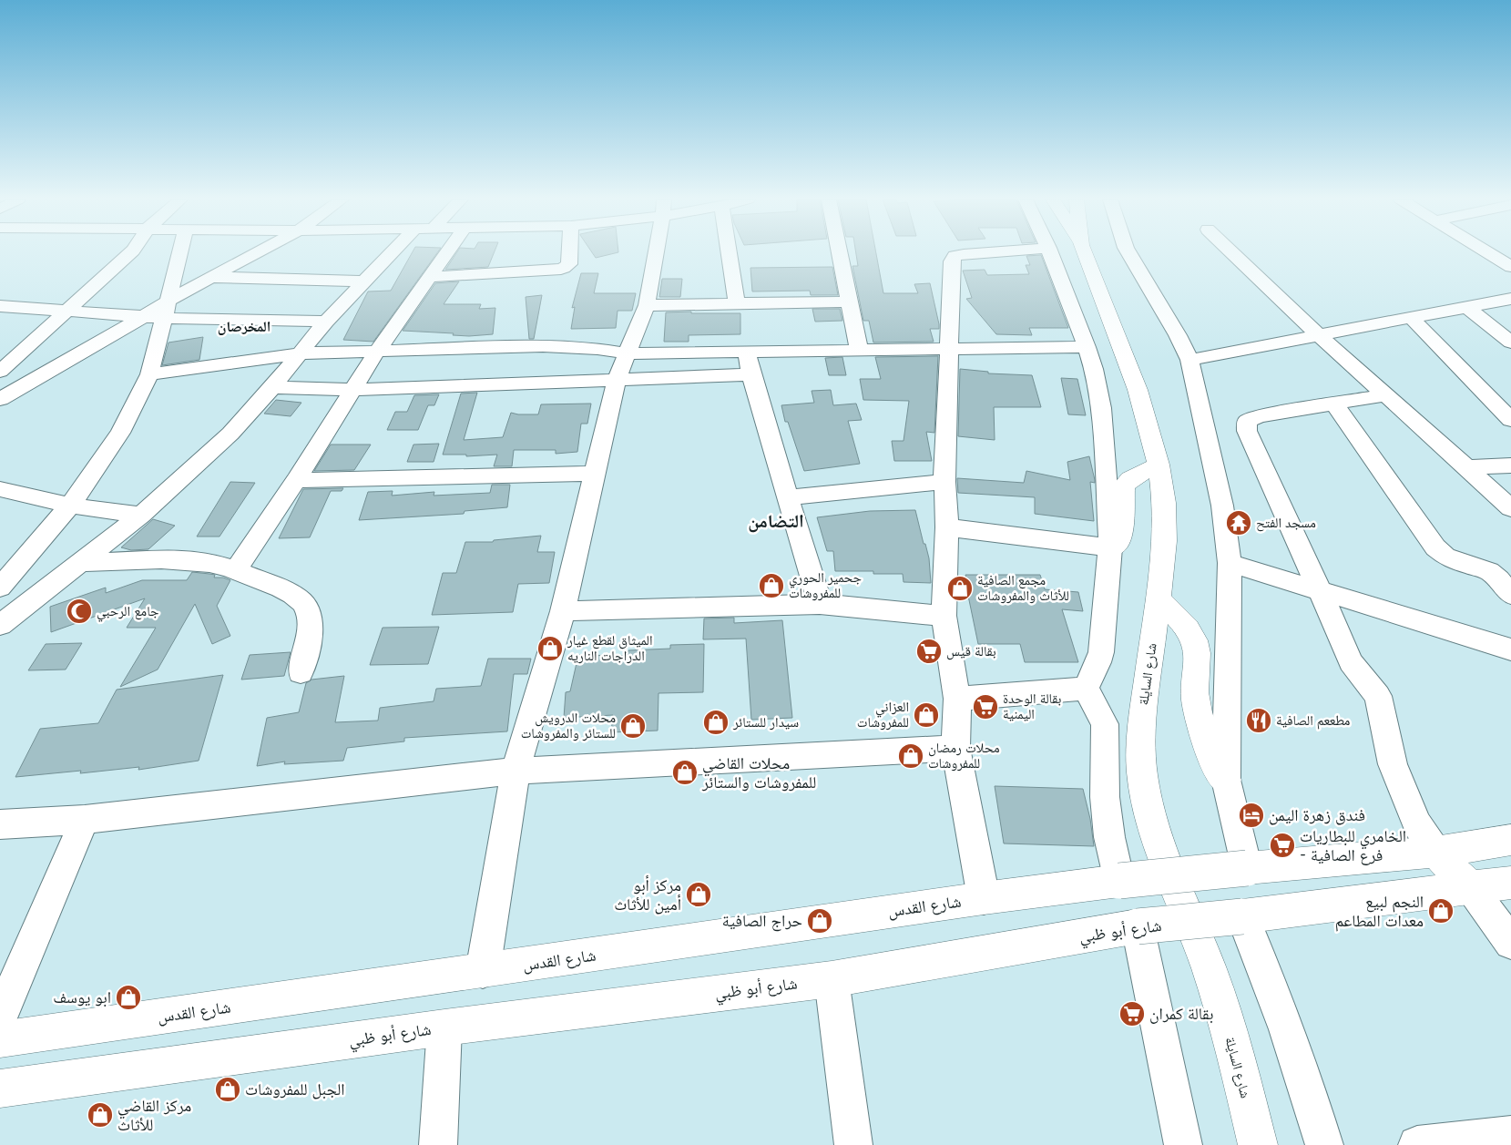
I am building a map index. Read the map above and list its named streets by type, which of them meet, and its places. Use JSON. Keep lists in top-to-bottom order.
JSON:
{
  "streets": {
    "main road": ["شارع السايلة", "شارع القدس", "شارع أبو ظبي"]
  },
  "districts": ["المخرصان", "التضامن"],
  "places": {
    "temple": ["مسجد الفتح"],
    "shop": [
      "جحمير الحوري للمفروشات",
      "مجمع الصافية للأثاث والمفروشات",
      "الميثاق لقطع غيار الدراجات الناريه",
      "العزاني للمفروشات",
      "سيدار للستائر",
      "محلات الدرويش للستائر والمفروشات",
      "محلات رمضان للمفروشات",
      "محلات القاضي للمفروشات والستائر",
      "مركز أبو أمين للأثاث",
      "النجم لبيع معدات المطاعم",
      "حراج الصافية",
      "ابو يوسف",
      "الجبل للمفروشات",
      "مركز القاضي للأثاث"
    ],
    "mosque": ["جامع الرحبي"],
    "supermarket": [
      "بقالة قيس",
      "بقالة الوحدة اليمنية",
      "الخامري للبطاريات - فرع الصافية",
      "بقالة كمران"
    ],
    "restaurant": ["مطععم الصافية"],
    "hotel": ["فندق زهرة اليمن"]
  }
}
